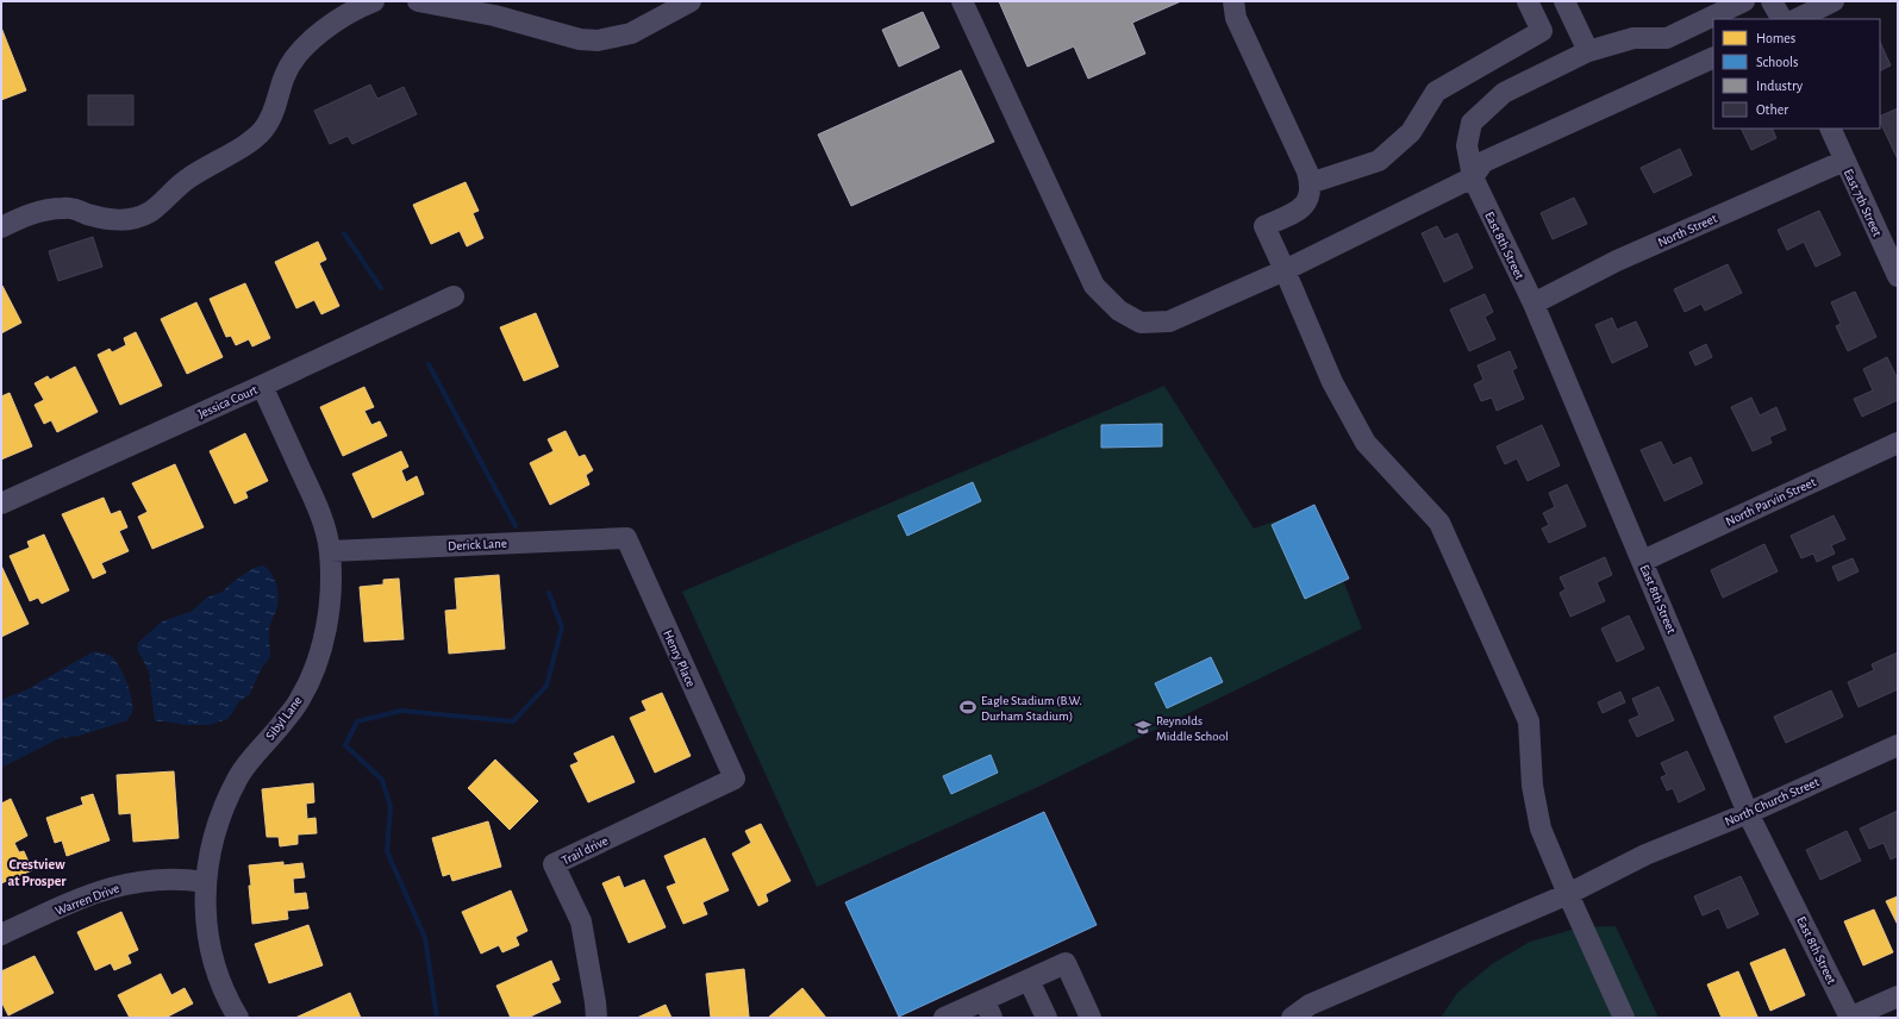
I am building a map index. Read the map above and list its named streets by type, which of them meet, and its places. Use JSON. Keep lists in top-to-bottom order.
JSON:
{
  "streets": {
    "street": [
      "East 7th Street",
      "North Street",
      "East 8th Street",
      "Jessica Court",
      "North Parvin Street",
      "Derick Lane",
      "Henry Place",
      "Sibyl Lane",
      "North Church Street",
      "Trail drive",
      "Warren Drive"
    ]
  },
  "crossings": [
    ["East 7th Street", "North Street"],
    ["North Street", "East 8th Street"],
    ["East 8th Street", "North Parvin Street"],
    ["East 8th Street", "North Church Street"],
    ["Jessica Court", "Sibyl Lane"],
    ["Derick Lane", "Henry Place"],
    ["Derick Lane", "Sibyl Lane"],
    ["Henry Place", "Trail drive"],
    ["Sibyl Lane", "Warren Drive"]
  ],
  "districts": ["Crestview at Prosper"],
  "places": {
    "sports": ["Eagle Stadium (B.W. Durham Stadium)"],
    "school or university": ["Reynolds Middle School"]
  },
  "legend": [
    "Homes",
    "Schools",
    "Industry",
    "Other"
  ]
}
